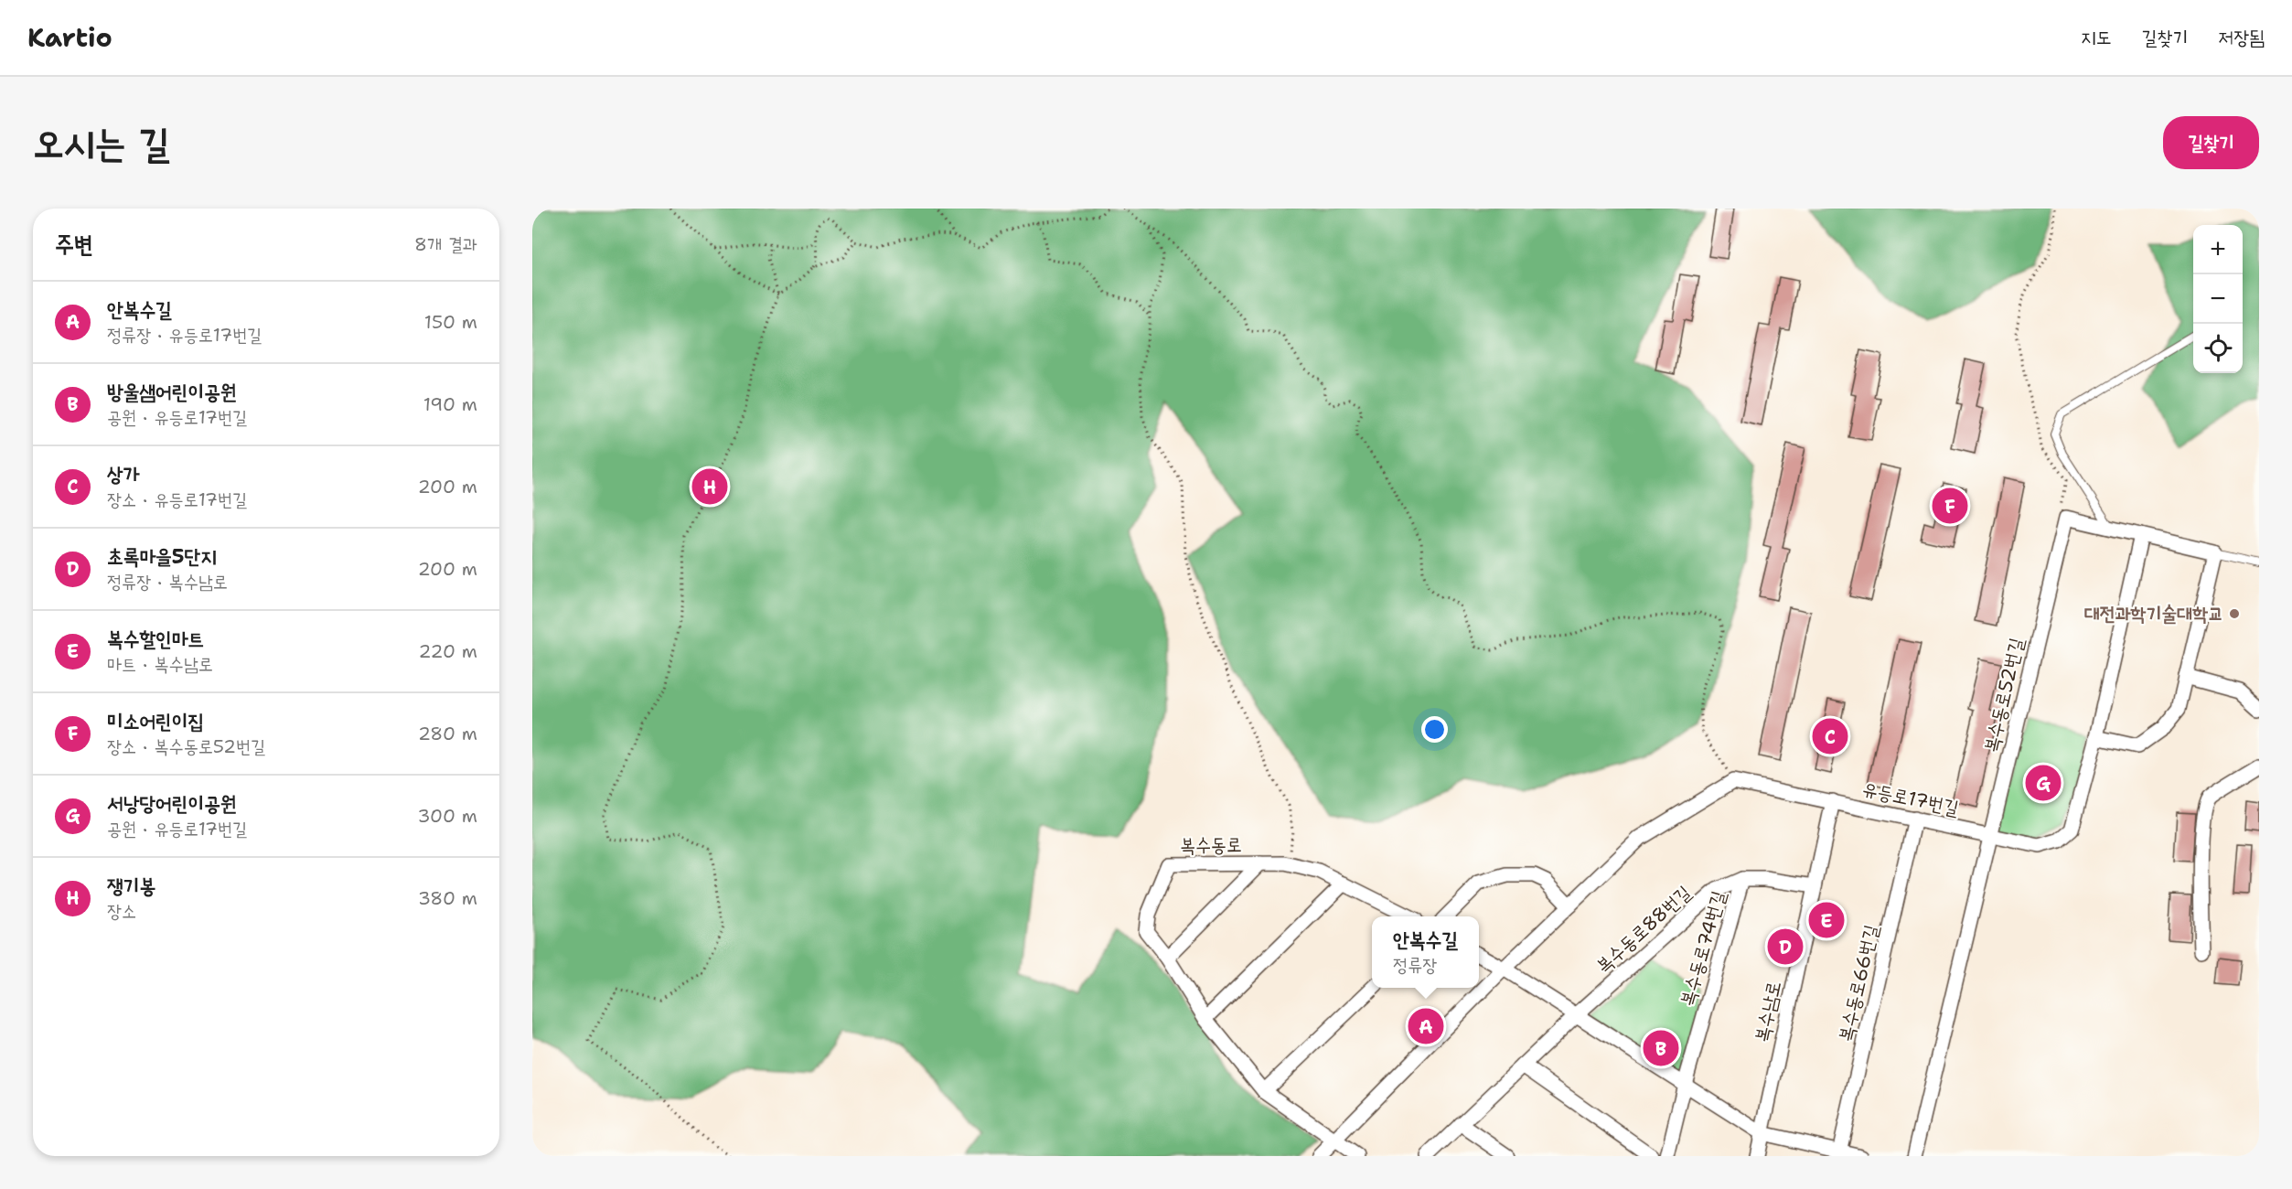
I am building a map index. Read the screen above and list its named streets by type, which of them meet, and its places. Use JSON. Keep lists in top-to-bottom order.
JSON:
{
  "streets": {
    "street": [
      "복수동로52번길",
      "유등로17번길",
      "복수동로",
      "복수동로88번길",
      "복수동로74번길",
      "복수동로66번길",
      "복수남로"
    ]
  },
  "crossings": [
    ["복수동로52번길", "유등로17번길"],
    ["유등로17번길", "복수동로66번길"],
    ["유등로17번길", "복수남로"],
    ["복수동로88번길", "복수동로74번길"],
    ["복수동로88번길", "복수남로"]
  ],
  "places": ["대전과학기술대학교"],
  "page": {
    "header": "Kartio",
    "nav": ["지도", "길찾기", "저장됨"],
    "buttons": "길찾기",
    "title": "오시는 길",
    "heading": ["주변", "8개 결과"],
    "map_buttons": ["+", "−"],
    "list": [
      {
        "mark": "A",
        "name": "안복수길",
        "note": "정류장 · 유등로17번길",
        "value": "150 m"
      },
      {
        "mark": "B",
        "name": "방울샘어린이공원",
        "note": "공원 · 유등로17번길",
        "value": "190 m"
      },
      {
        "mark": "C",
        "name": "상가",
        "note": "장소 · 유등로17번길",
        "value": "200 m"
      },
      {
        "mark": "D",
        "name": "초록마을5단지",
        "note": "정류장 · 복수남로",
        "value": "200 m"
      },
      {
        "mark": "E",
        "name": "복수할인마트",
        "note": "마트 · 복수남로",
        "value": "220 m"
      },
      {
        "mark": "F",
        "name": "미소어린이집",
        "note": "장소 · 복수동로52번길",
        "value": "280 m"
      },
      {
        "mark": "G",
        "name": "서낭당어린이공원",
        "note": "공원 · 유등로17번길",
        "value": "300 m"
      },
      {
        "mark": "H",
        "name": "쟁기봉",
        "note": "장소",
        "value": "380 m"
      }
    ],
    "pins": [
      "H",
      "F",
      "C",
      "G",
      "E",
      "D",
      "A",
      "B"
    ],
    "popup": ["안복수길", "정류장"]
  }
}
